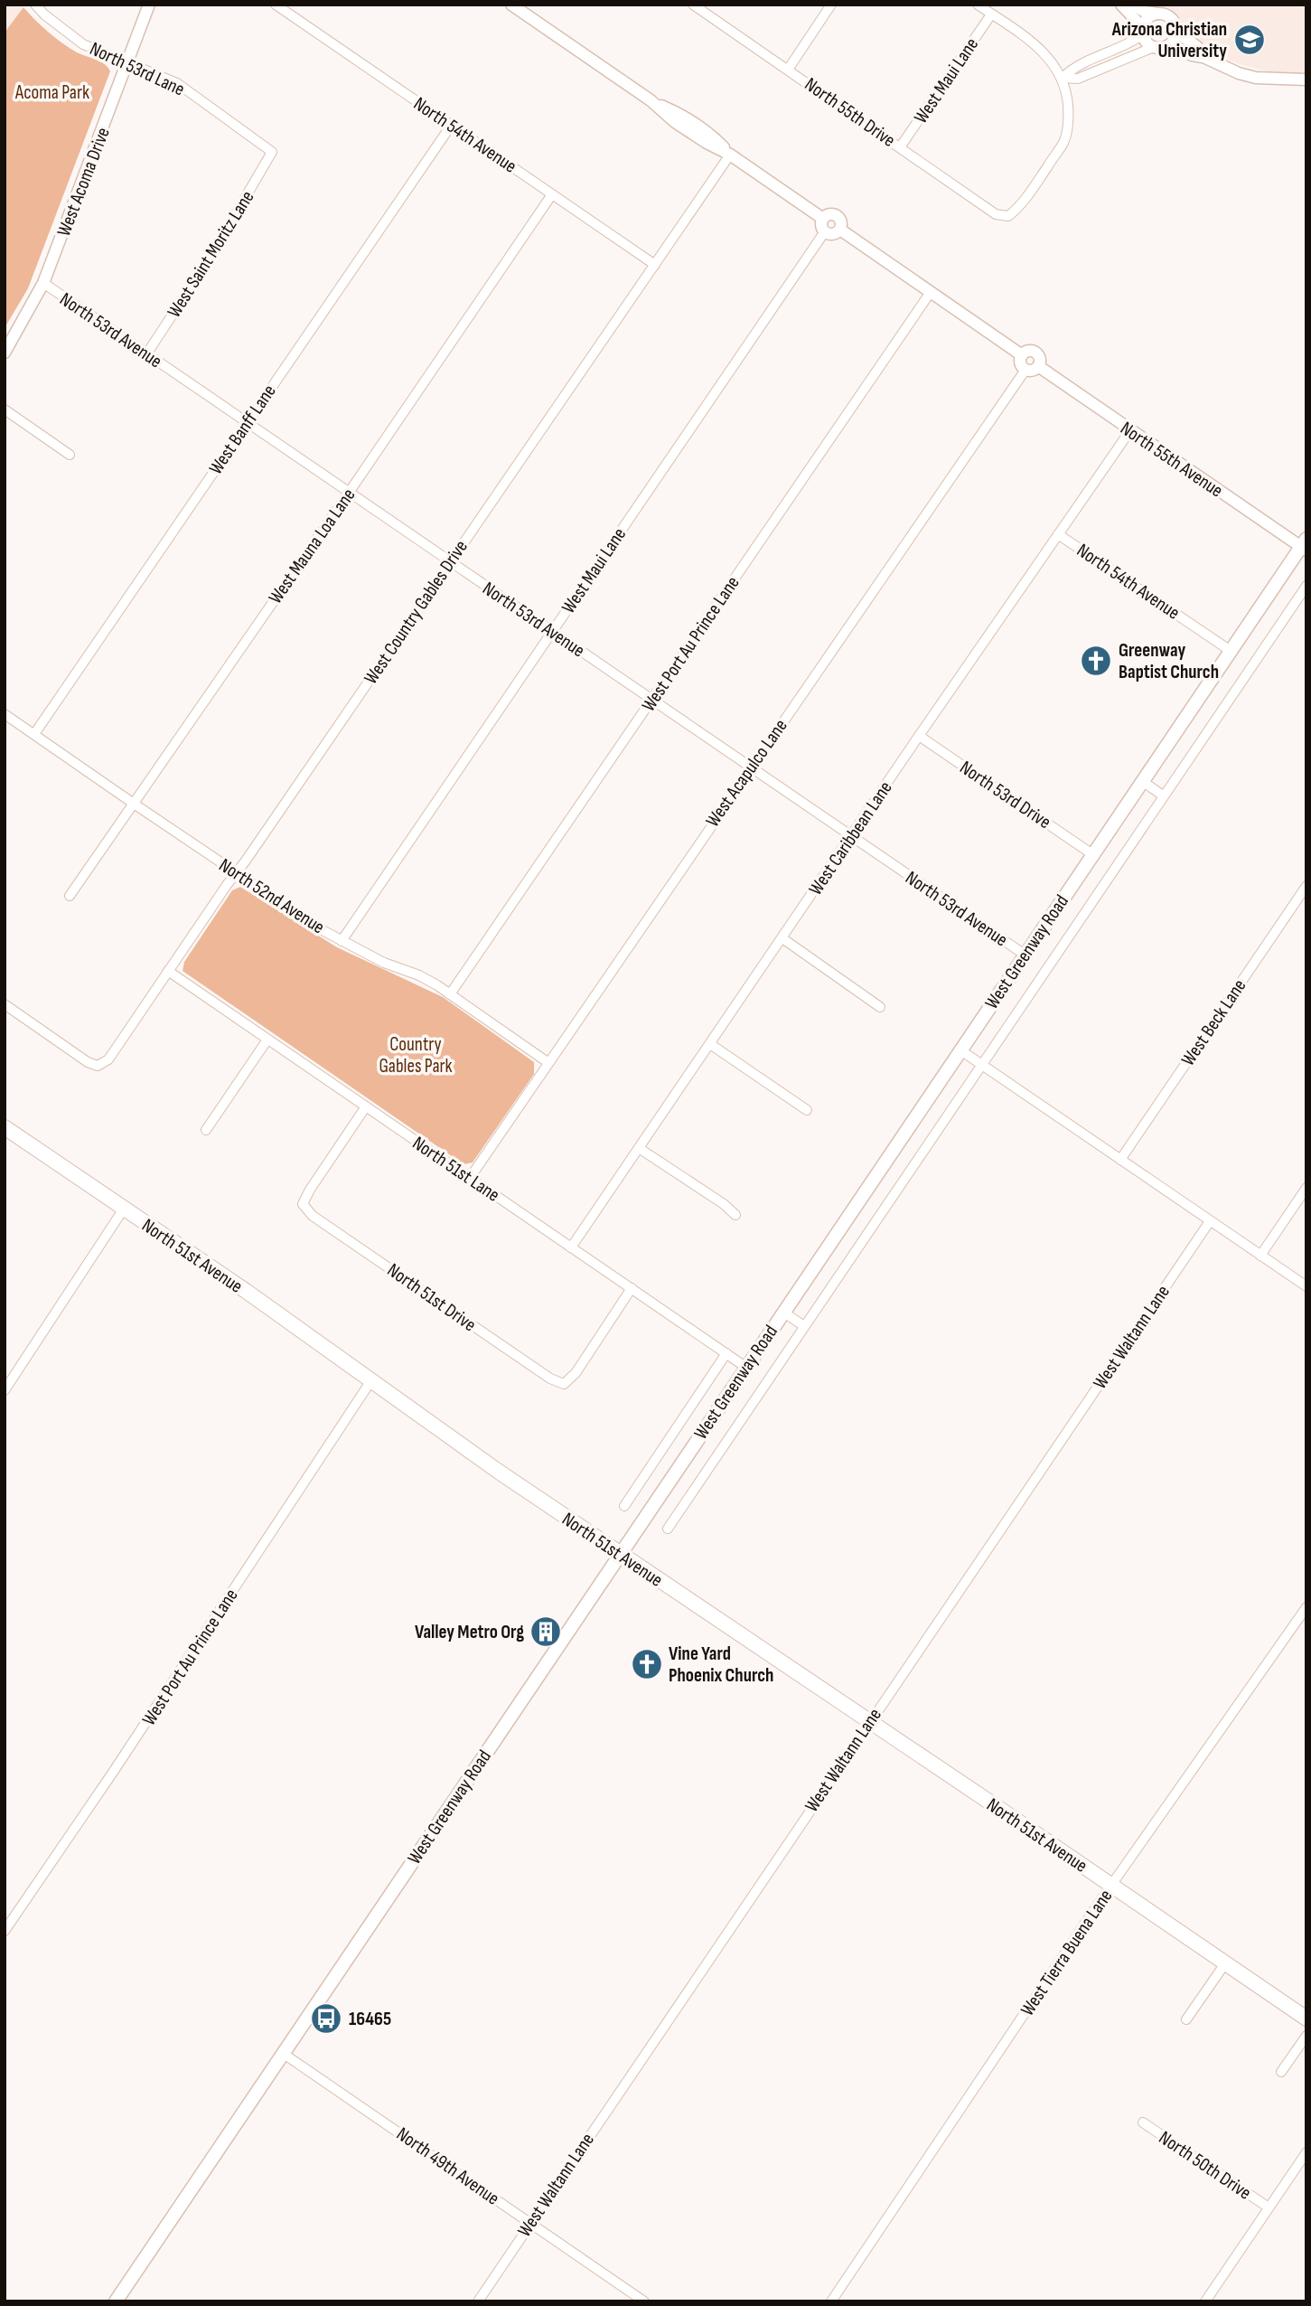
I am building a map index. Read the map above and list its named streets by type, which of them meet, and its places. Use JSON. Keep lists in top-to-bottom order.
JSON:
{
  "streets": {
    "main road": ["West Greenway Road", "North 51st Avenue"],
    "street": [
      "North 53rd Lane",
      "West Maui Lane",
      "North 55th Drive",
      "North 54th Avenue",
      "West Acoma Drive",
      "West Saint Moritz Lane",
      "North 53rd Avenue",
      "West Banff Lane",
      "North 55th Avenue",
      "West Mauna Loa Lane",
      "West Country Gables Drive",
      "West Port Au Prince Lane",
      "West Acapulco Lane",
      "North 53rd Drive",
      "West Caribbean Lane",
      "North 52nd Avenue",
      "West Beck Lane",
      "North 51st Lane",
      "North 51st Drive",
      "West Waltann Lane",
      "West Tierra Buena Lane",
      "North 50th Drive",
      "North 49th Avenue"
    ]
  },
  "crossings": [
    ["North 53rd Lane", "West Acoma Drive"],
    ["North 53rd Lane", "West Saint Moritz Lane"],
    ["West Maui Lane", "North 55th Drive"],
    ["West Maui Lane", "North 53rd Avenue"],
    ["West Maui Lane", "North 55th Avenue"],
    ["West Maui Lane", "North 52nd Avenue"],
    ["North 54th Avenue", "West Banff Lane"],
    ["North 54th Avenue", "West Mauna Loa Lane"],
    ["North 54th Avenue", "West Country Gables Drive"],
    ["North 54th Avenue", "West Caribbean Lane"],
    ["North 54th Avenue", "West Greenway Road"],
    ["West Acoma Drive", "North 53rd Avenue"],
    ["West Saint Moritz Lane", "North 53rd Avenue"],
    ["North 53rd Avenue", "West Banff Lane"],
    ["North 53rd Avenue", "West Mauna Loa Lane"],
    ["North 53rd Avenue", "West Country Gables Drive"],
    ["North 53rd Avenue", "West Port Au Prince Lane"],
    ["North 53rd Avenue", "West Acapulco Lane"],
    ["North 53rd Avenue", "West Caribbean Lane"],
    ["North 53rd Avenue", "West Greenway Road"],
    ["West Banff Lane", "North 52nd Avenue"],
    ["North 55th Avenue", "West Country Gables Drive"],
    ["North 55th Avenue", "West Port Au Prince Lane"],
    ["North 55th Avenue", "West Acapulco Lane"],
    ["North 55th Avenue", "West Caribbean Lane"],
    ["North 55th Avenue", "West Greenway Road"],
    ["West Mauna Loa Lane", "North 52nd Avenue"],
    ["West Country Gables Drive", "North 52nd Avenue"],
    ["West Country Gables Drive", "North 51st Lane"],
    ["West Port Au Prince Lane", "North 52nd Avenue"],
    ["West Port Au Prince Lane", "North 51st Avenue"],
    ["West Acapulco Lane", "North 52nd Avenue"],
    ["West Acapulco Lane", "North 51st Lane"],
    ["North 53rd Drive", "West Caribbean Lane"],
    ["North 53rd Drive", "West Greenway Road"],
    ["West Caribbean Lane", "North 51st Lane"],
    ["West Greenway Road", "North 51st Lane"],
    ["West Greenway Road", "North 51st Avenue"],
    ["West Greenway Road", "North 49th Avenue"],
    ["North 51st Lane", "North 51st Drive"],
    ["North 51st Avenue", "West Waltann Lane"],
    ["North 51st Avenue", "West Tierra Buena Lane"],
    ["West Waltann Lane", "North 49th Avenue"]
  ],
  "parks": ["Acoma Park", "Country Gables Park"],
  "places": {
    "school or university": ["Arizona Christian University"],
    "church": ["Greenway Baptist Church", "Vine Yard Phoenix Church"],
    "building": ["Valley Metro Org"],
    "bus stop": ["16465"]
  }
}
